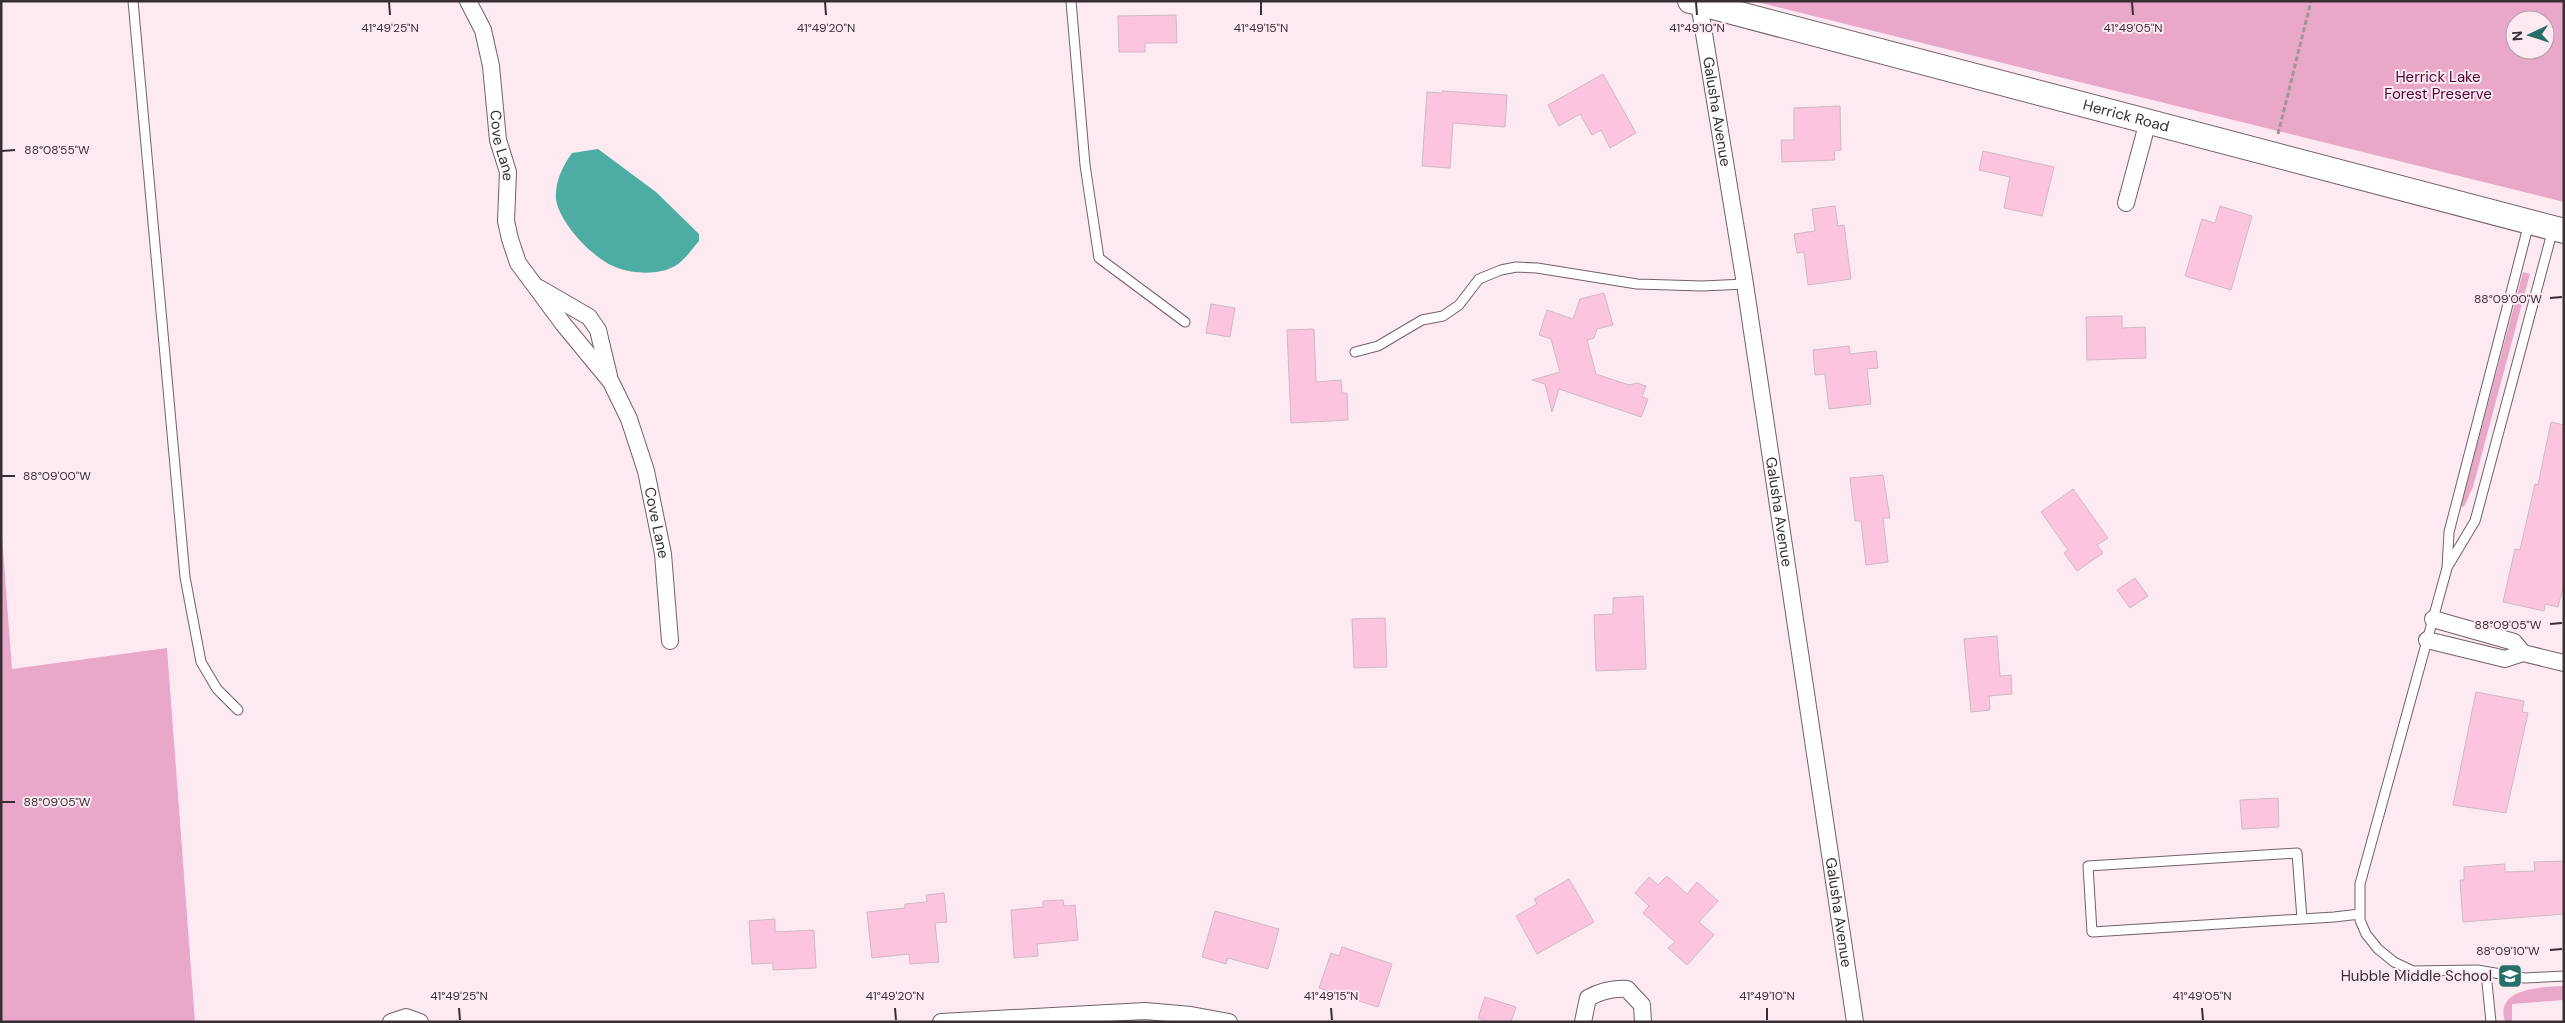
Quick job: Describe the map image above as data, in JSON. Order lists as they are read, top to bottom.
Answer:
{
  "streets": {
    "street": ["Galusha Avenue", "Herrick Road", "Cove Lane"]
  },
  "crossings": [
    ["Galusha Avenue", "Herrick Road"]
  ],
  "parks": ["Herrick Lake Forest Preserve"],
  "places": {
    "school or university": ["Hubble Middle School"]
  },
  "north": "left",
  "coordinates": [
    "41°49'25\"N",
    "41°49'20\"N",
    "41°49'15\"N",
    "41°49'10\"N",
    "41°49'05\"N",
    "88°08'55\"W",
    "88°09'00\"W",
    "88°09'05\"W",
    "88°09'10\"W"
  ]
}
